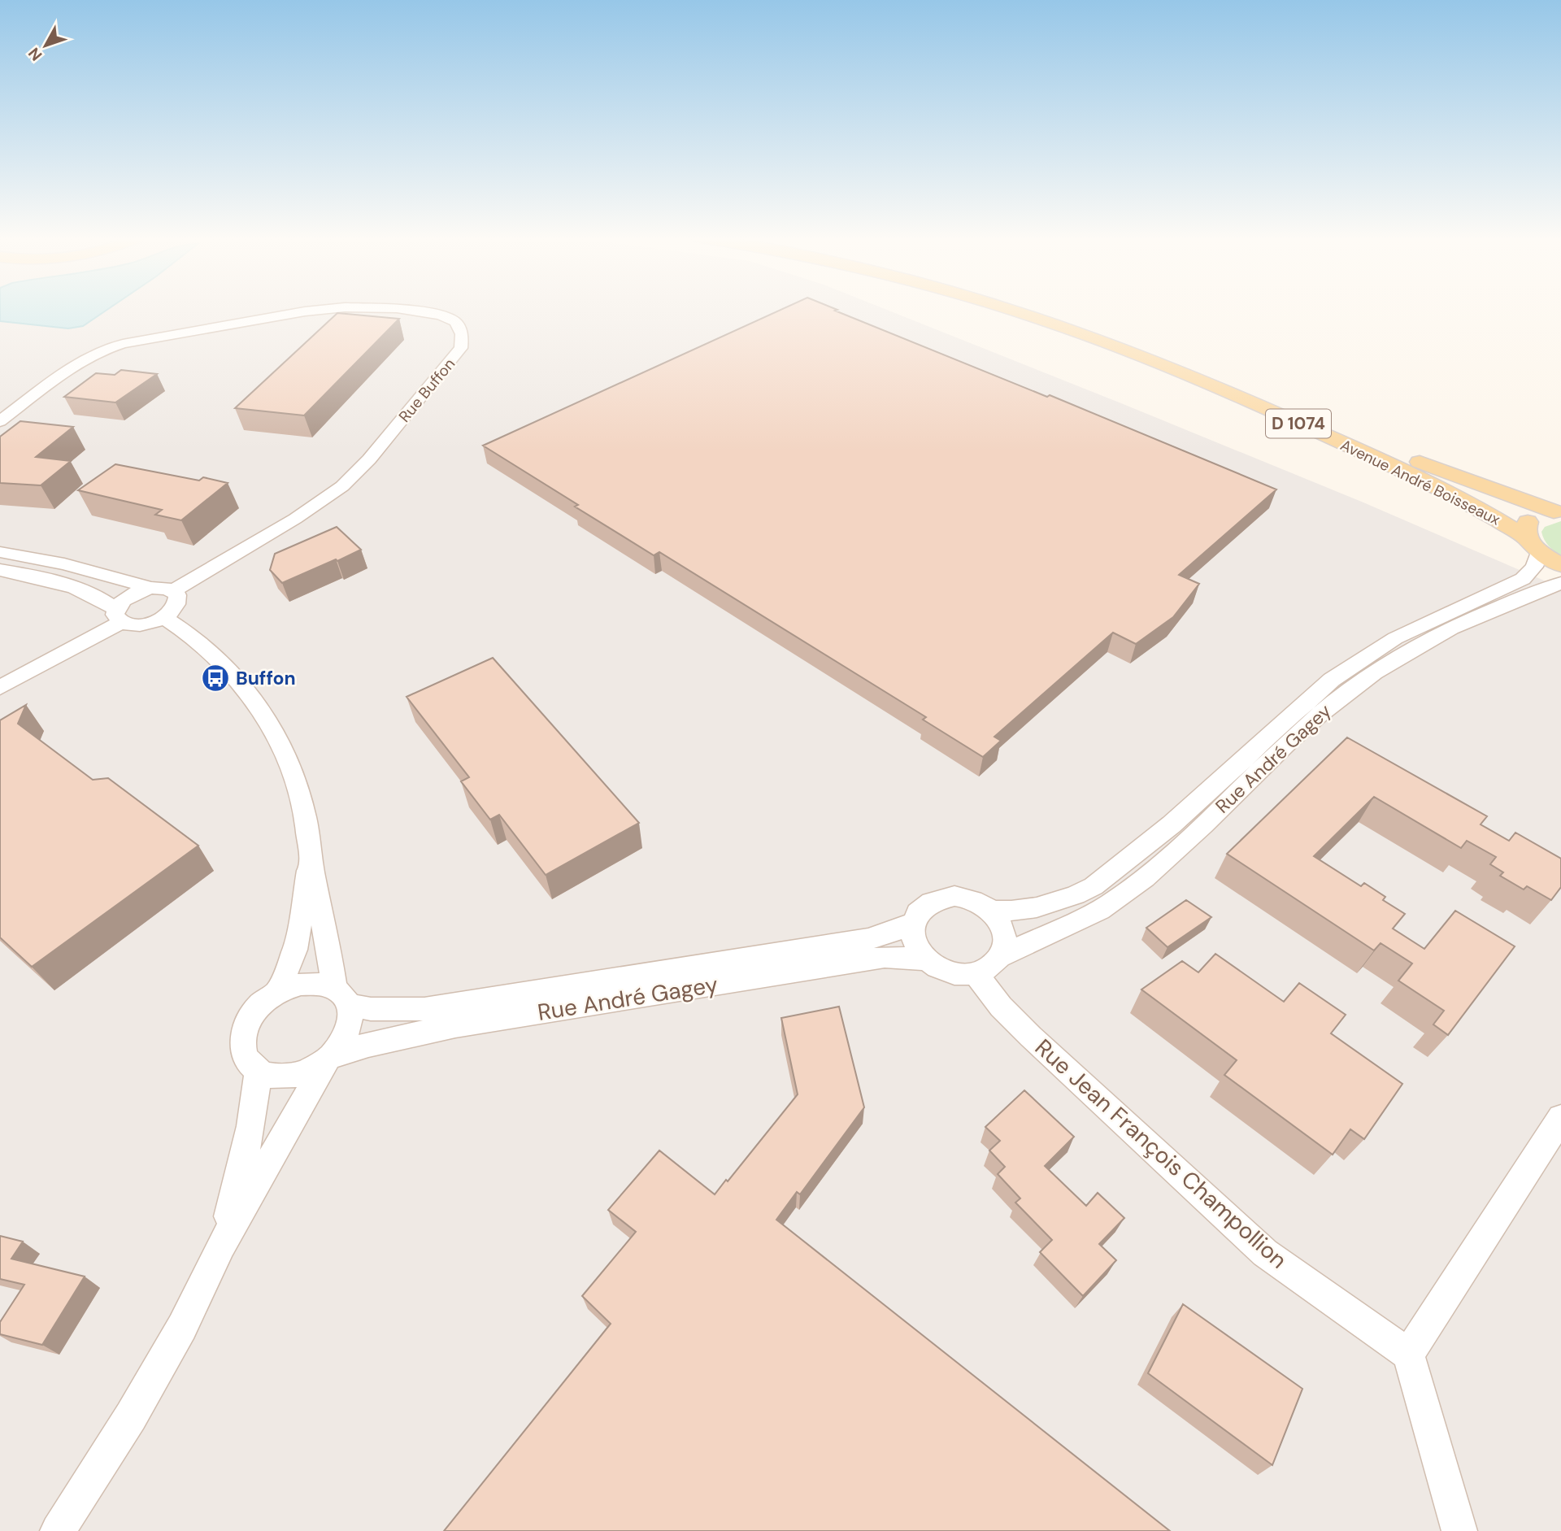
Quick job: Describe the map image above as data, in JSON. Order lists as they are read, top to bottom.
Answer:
{
  "streets": {
    "main road": ["D 1074", "Avenue André Boisseaux"],
    "street": ["Rue Buffon", "Rue André Gagey", "Rue Jean François Champollion"]
  },
  "crossings": [
    ["Avenue André Boisseaux", "Rue André Gagey"],
    ["Rue André Gagey", "Rue Jean François Champollion"]
  ],
  "places": {
    "bus stop": ["Buffon"]
  },
  "north": "bottom left"
}
